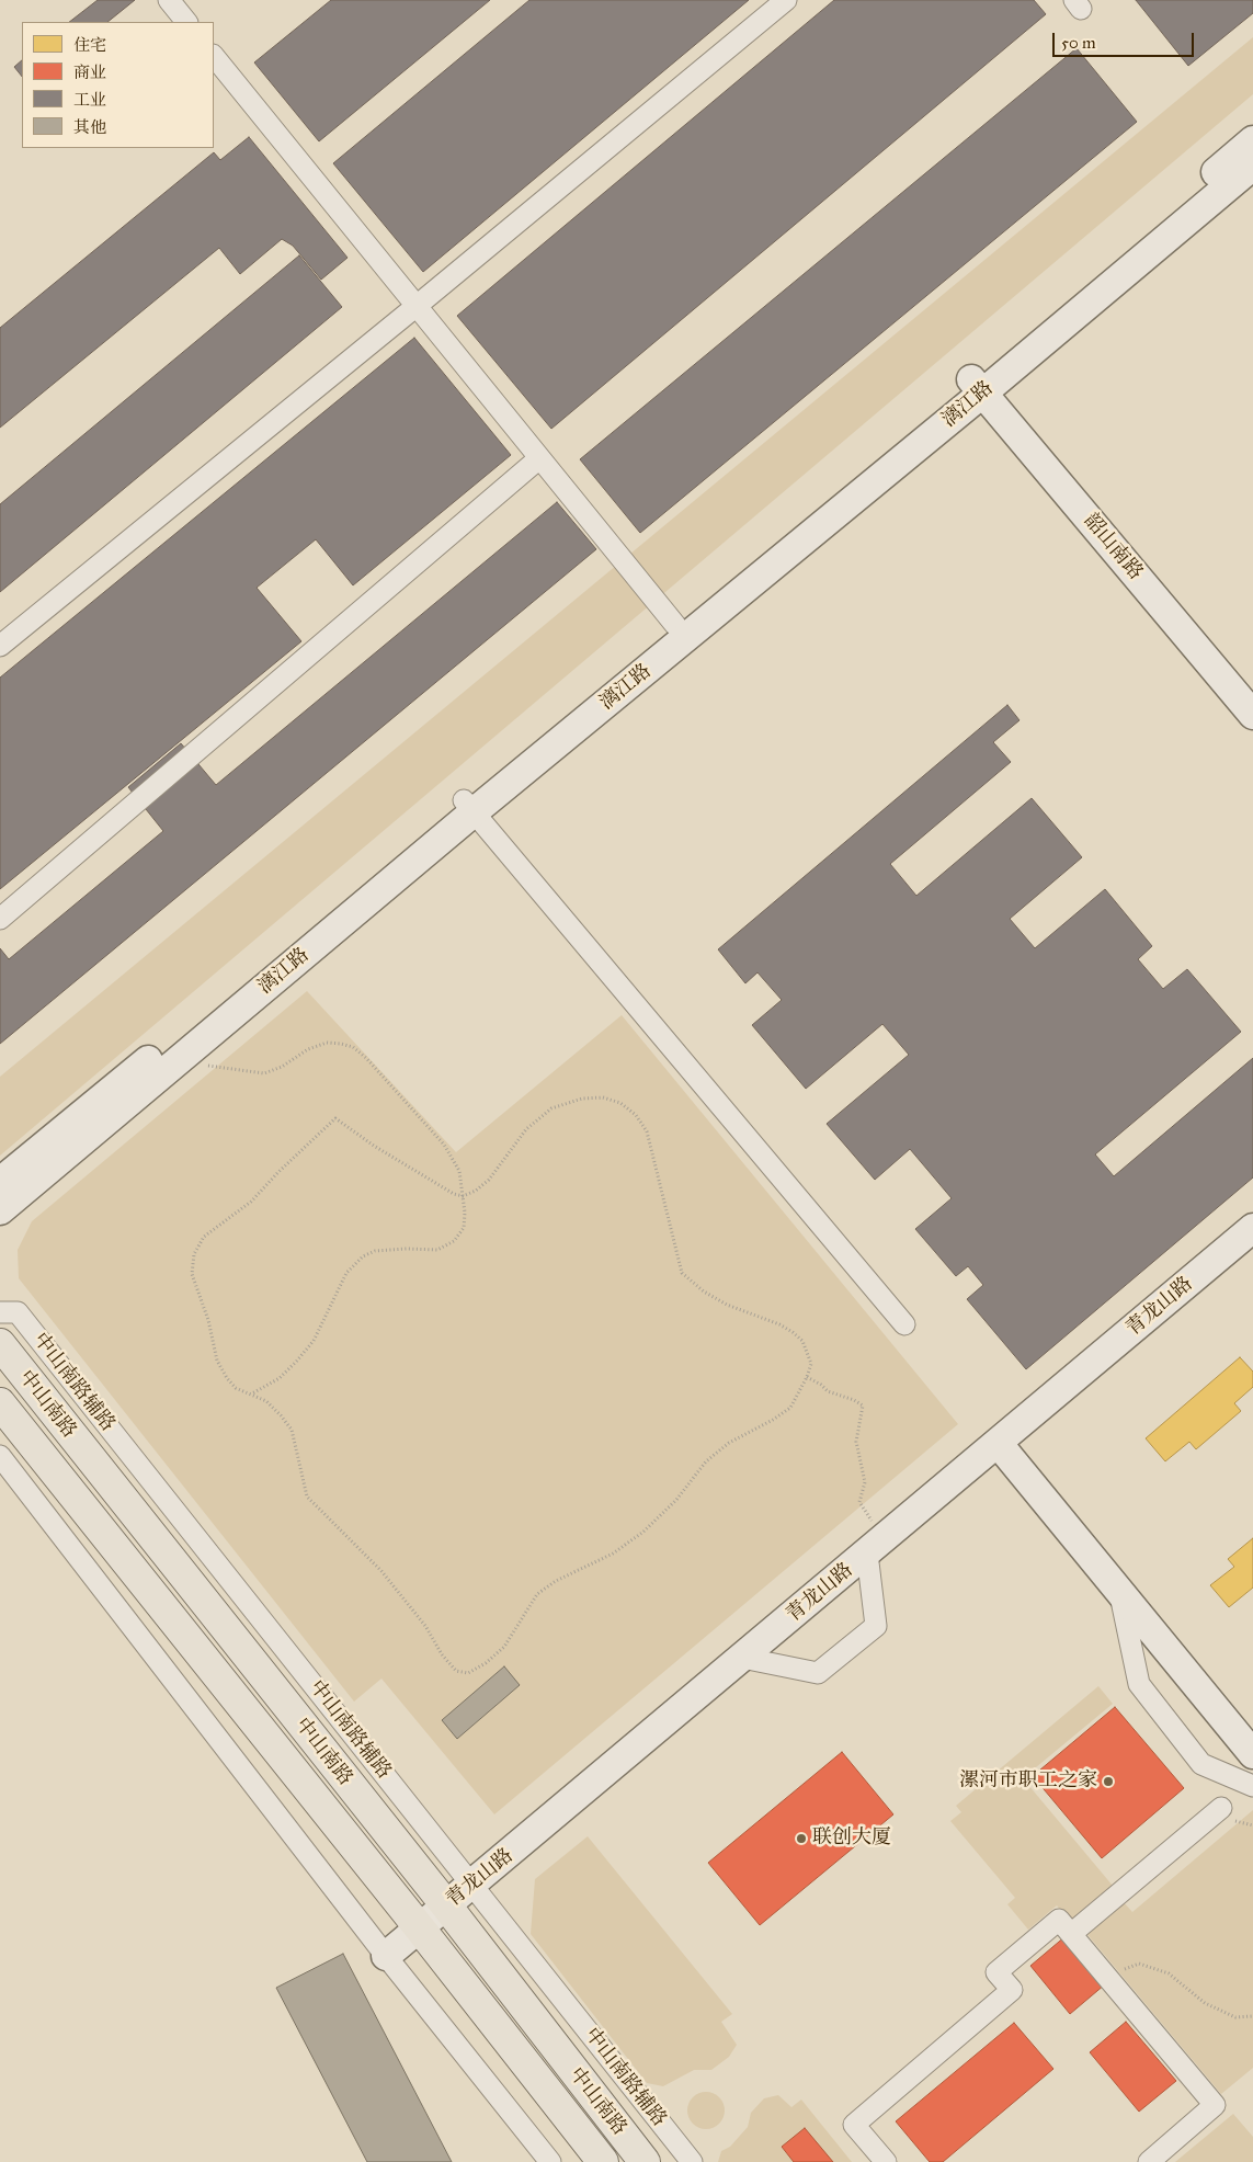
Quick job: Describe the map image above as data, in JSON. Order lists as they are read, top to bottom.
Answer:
{
  "streets": {
    "main road": ["中山南路"],
    "street": [
      "漓江路",
      "韶山南路",
      "青龙山路",
      "中山南路辅路"
    ]
  },
  "crossings": [
    ["漓江路", "韶山南路"],
    ["青龙山路", "中山南路辅路"],
    ["青龙山路", "中山南路"]
  ],
  "places": ["漯河市职工之家", "联创大厦"],
  "legend": [
    "住宅",
    "商业",
    "工业",
    "其他"
  ],
  "scale_bar": "50 m"
}
